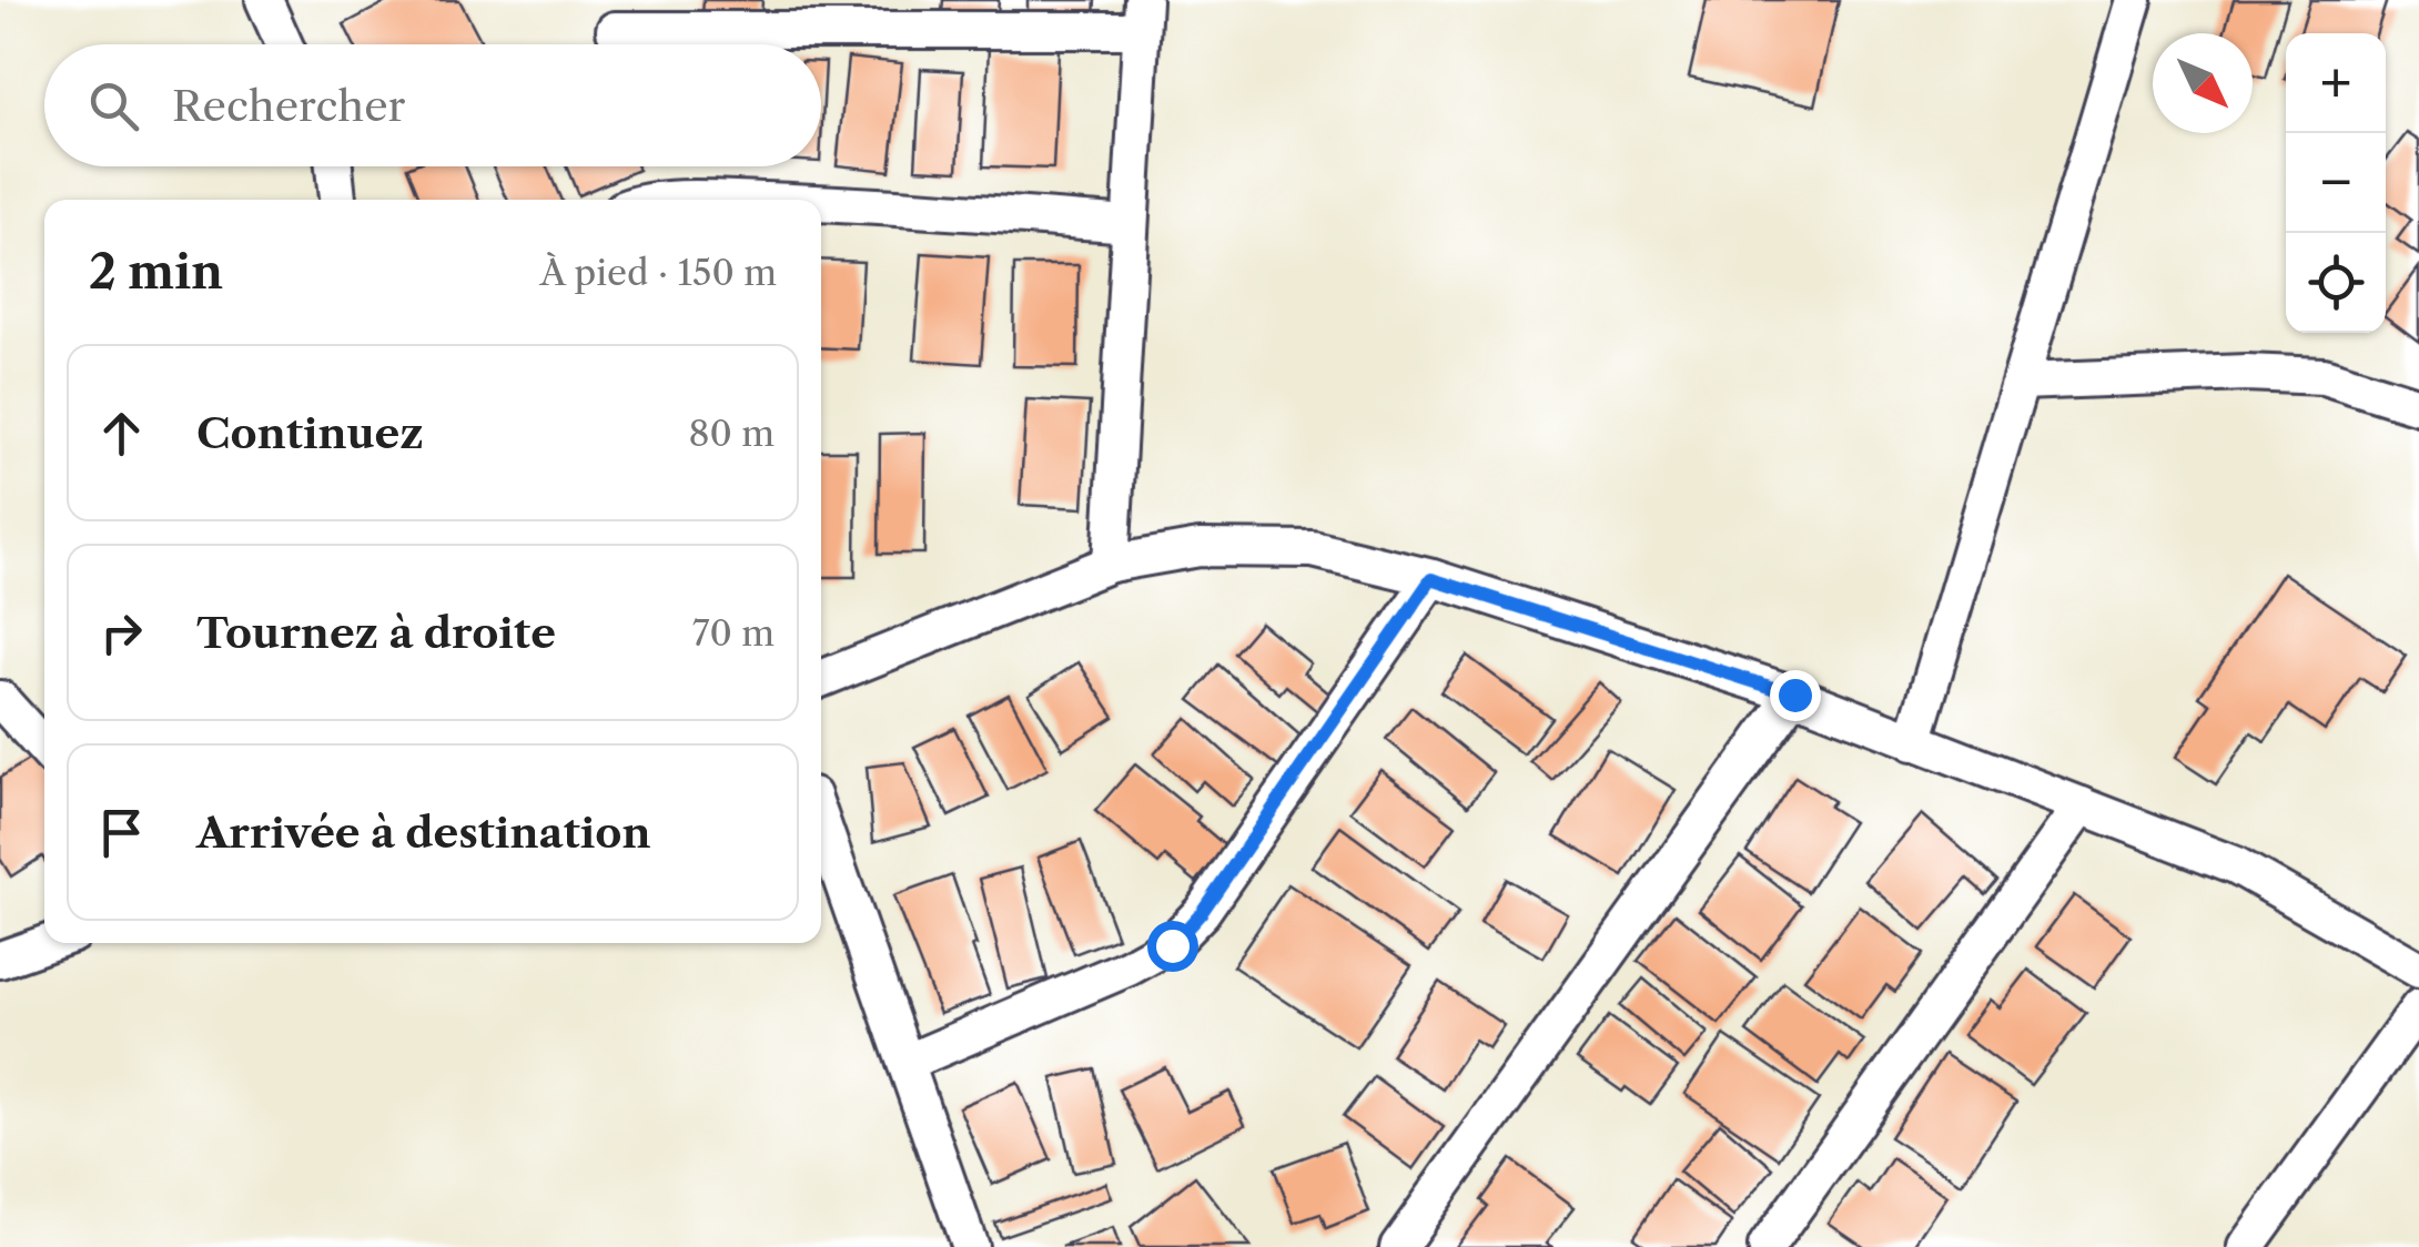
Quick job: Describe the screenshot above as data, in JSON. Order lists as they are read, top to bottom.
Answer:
{
  "north": "bottom right",
  "page": {
    "map_buttons": ["+", "−"],
    "search": "Rechercher",
    "heading": ["2 min", "À pied · 150 m"],
    "list": [
      ["Continuez", "80 m"],
      ["Tournez à droite", "70 m"],
      "Arrivée à destination"
    ]
  }
}
